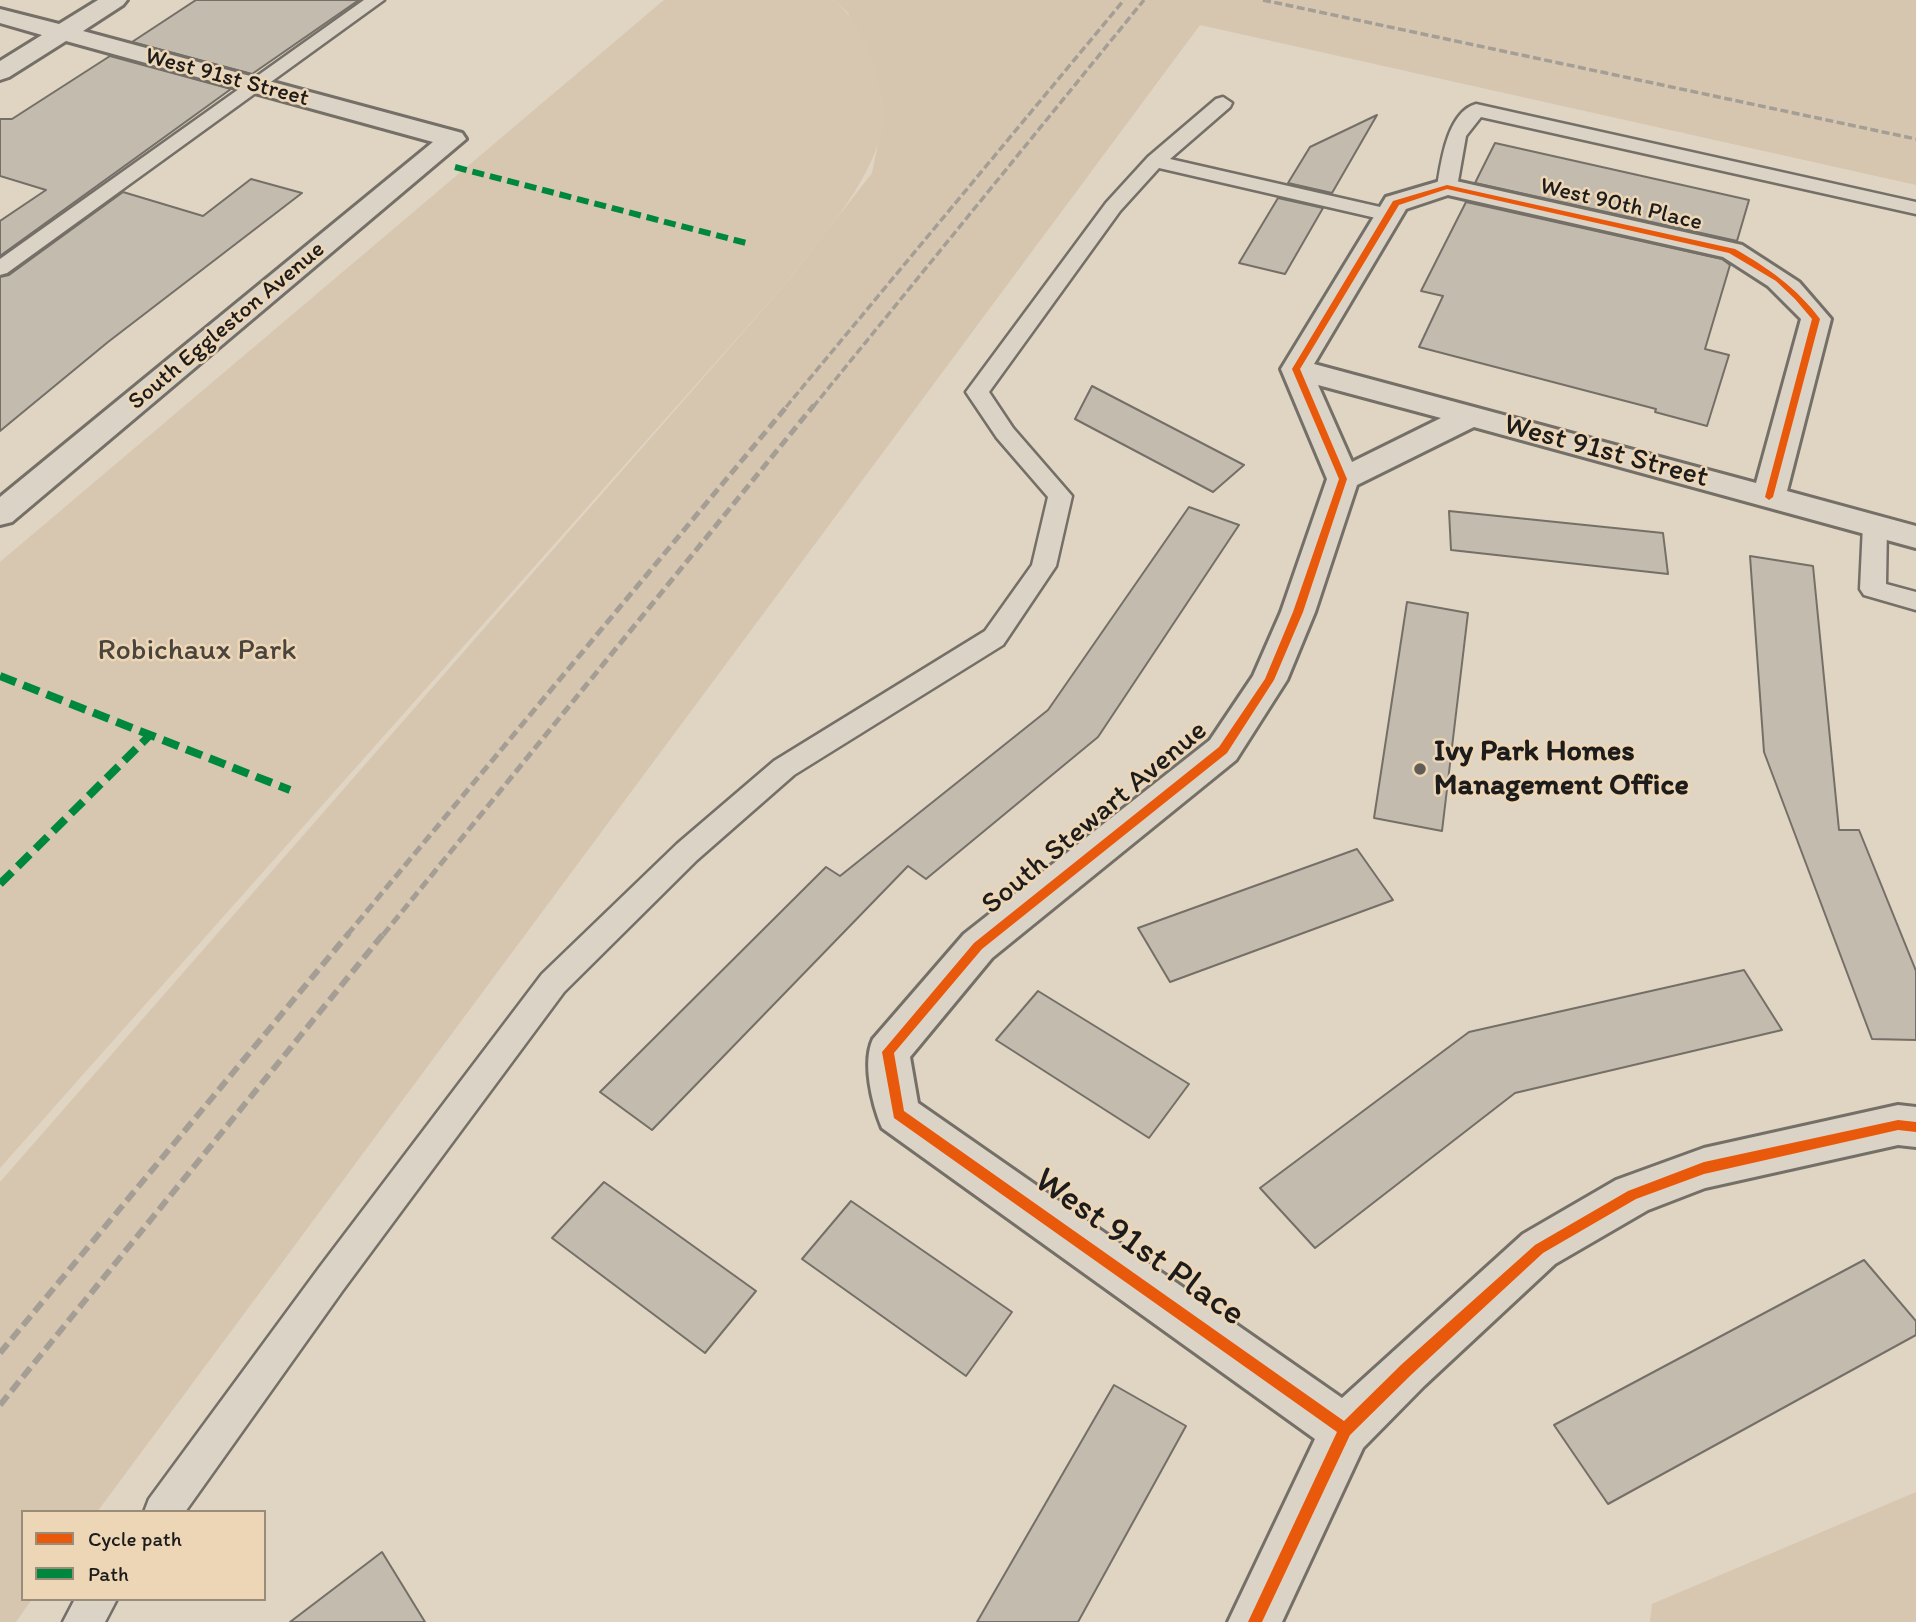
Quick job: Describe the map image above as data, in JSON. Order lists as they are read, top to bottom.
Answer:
{
  "streets": {
    "street": [
      "West 91st Street",
      "West 90th Place",
      "South Eggleston Avenue",
      "South Stewart Avenue",
      "West 91st Place"
    ]
  },
  "crossings": [
    ["West 91st Street", "West 90th Place"],
    ["West 91st Street", "South Eggleston Avenue"],
    ["South Stewart Avenue", "West 91st Place"]
  ],
  "parks": ["Robichaux Park"],
  "places": ["Ivy Park Homes Management Office"],
  "legend": ["Cycle path", "Path"]
}
